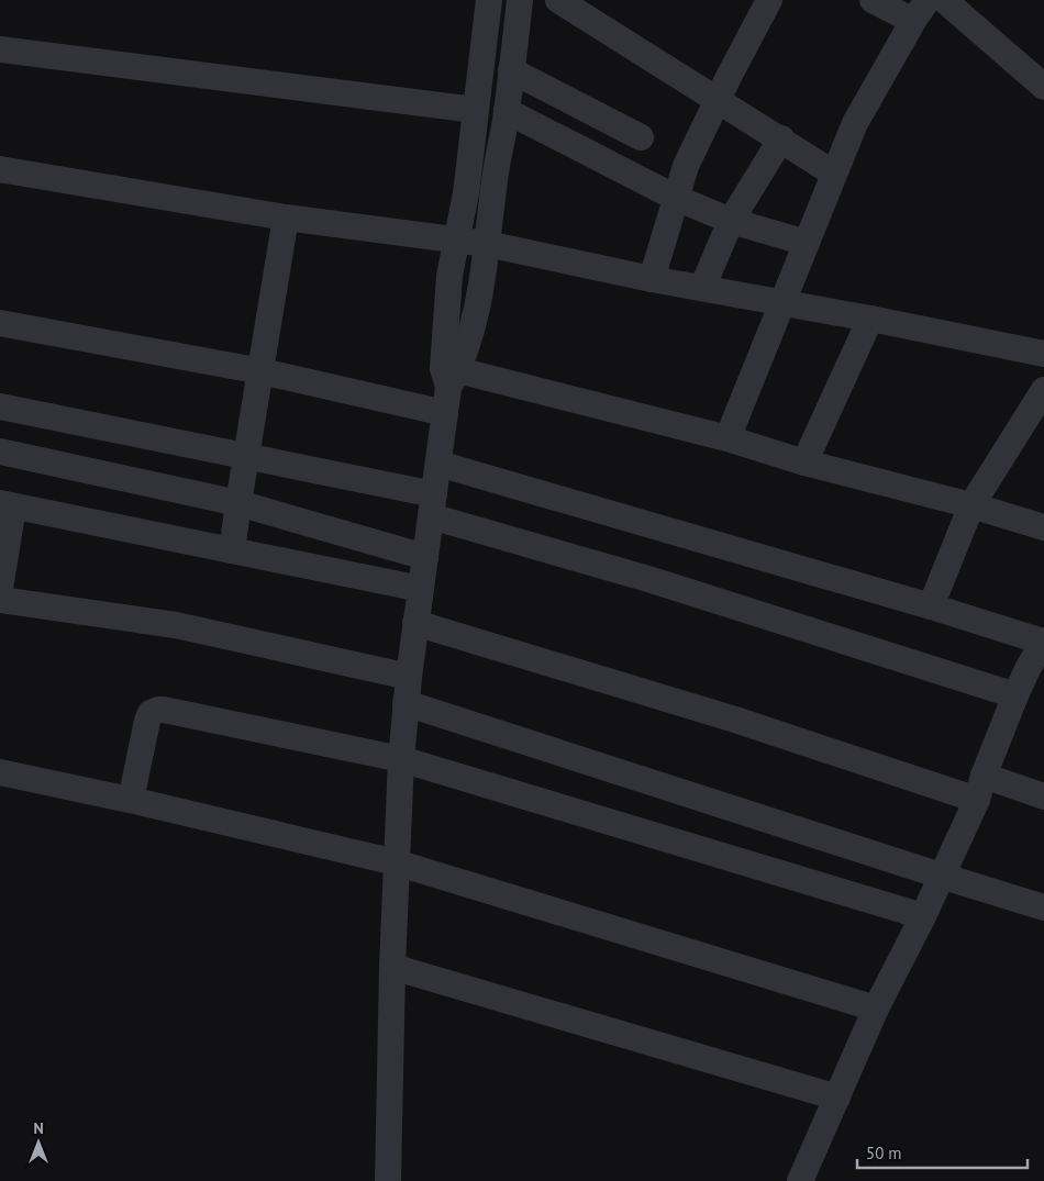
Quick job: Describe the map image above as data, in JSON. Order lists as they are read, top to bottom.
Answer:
{
  "scale_bar": "50 m",
  "north": "top"
}
